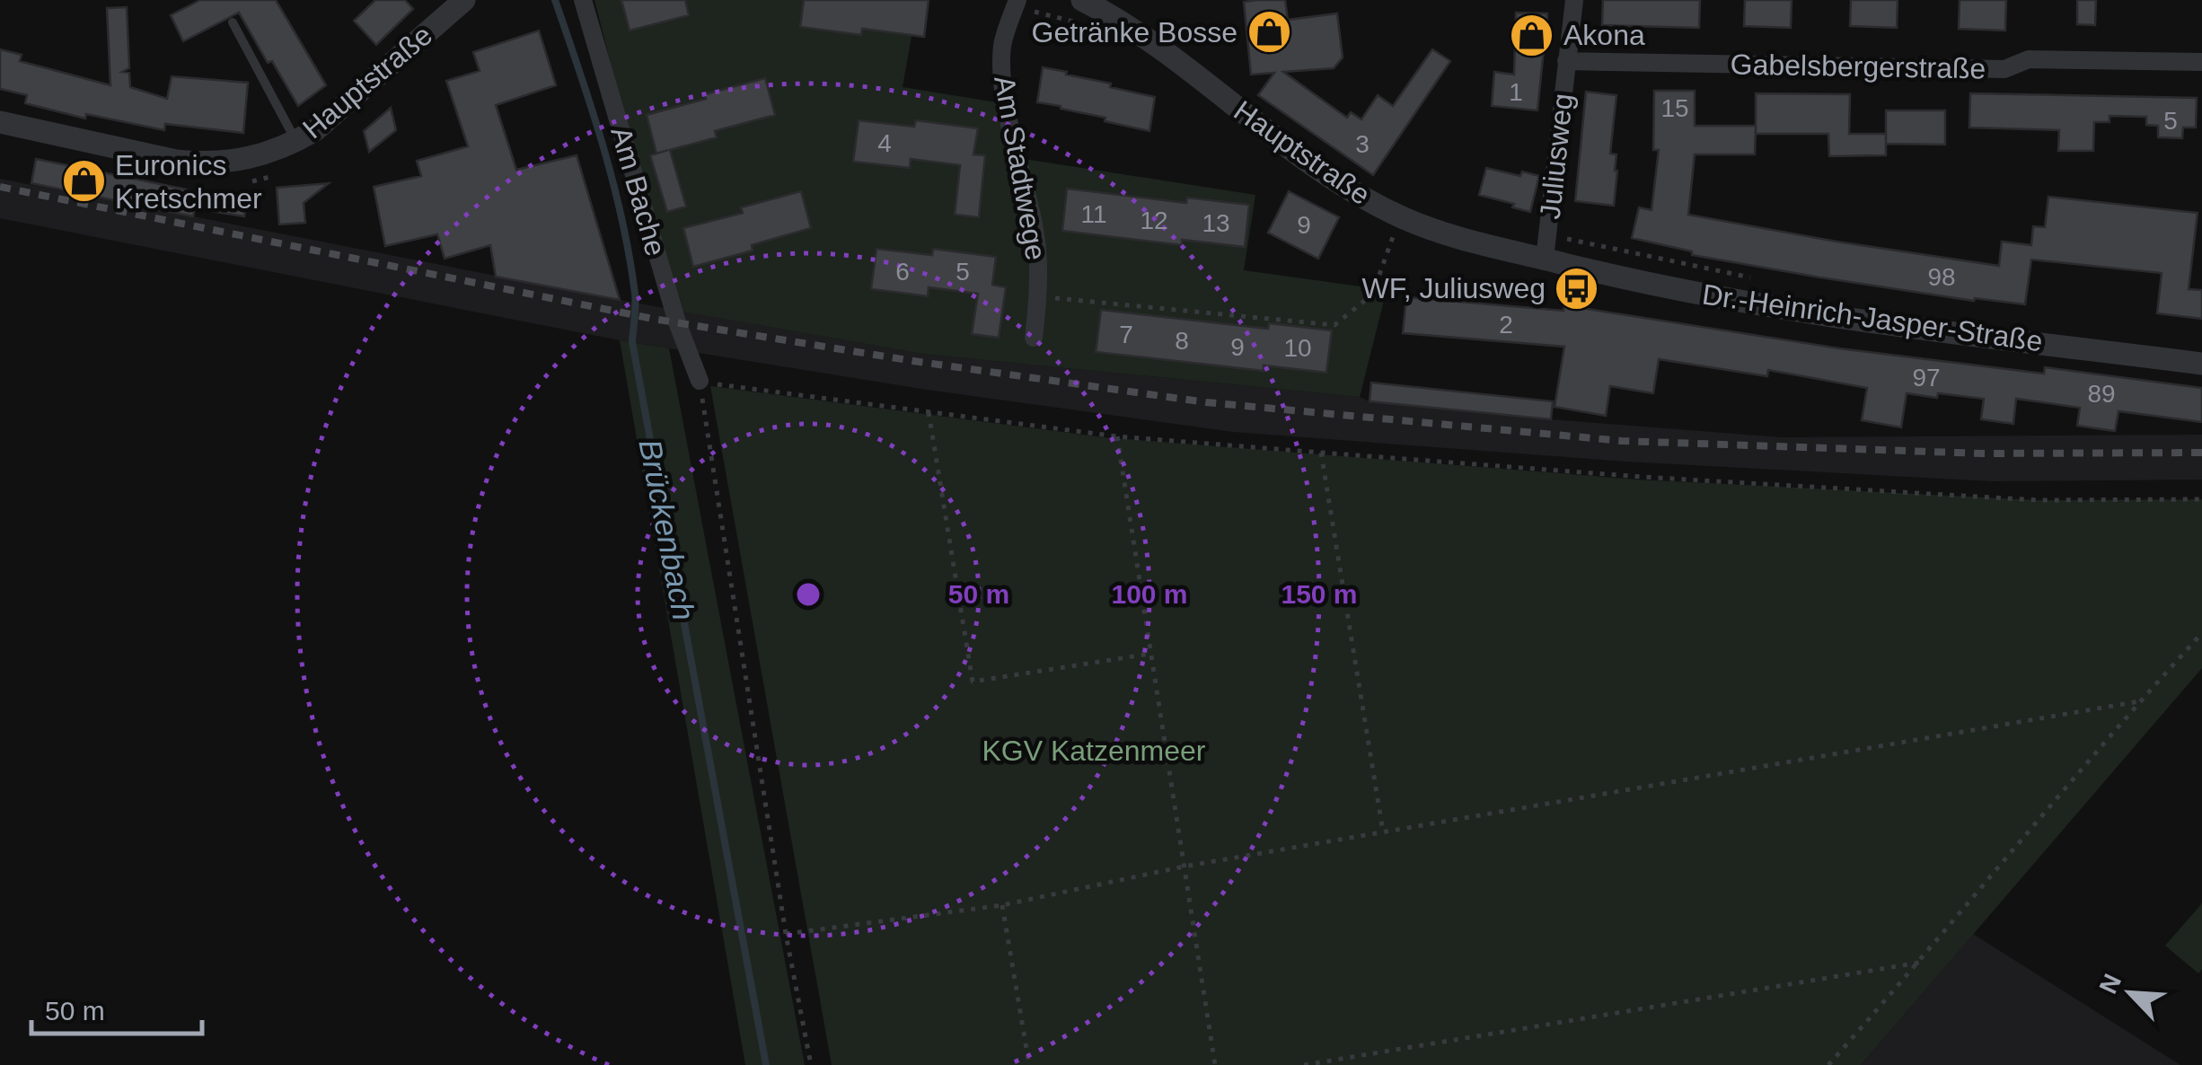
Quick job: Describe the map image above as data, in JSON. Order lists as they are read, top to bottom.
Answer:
{
  "streets": {
    "street": [
      "Gabelsbergerstraße",
      "Hauptstraße",
      "Juliusweg",
      "Am Stadtwege",
      "Am Bache",
      "Dr.-Heinrich-Jasper-Straße"
    ]
  },
  "crossings": [
    ["Gabelsbergerstraße", "Juliusweg"],
    ["Hauptstraße", "Juliusweg"],
    ["Hauptstraße", "Dr.-Heinrich-Jasper-Straße"],
    ["Juliusweg", "Dr.-Heinrich-Jasper-Straße"]
  ],
  "water": ["Brückenbach"],
  "parks": ["KGV Katzenmeer"],
  "places": {
    "shop": ["Getränke Bosse", "Akona", "Euronics Kretschmer"],
    "bus stop": ["WF, Juliusweg"]
  },
  "house_numbers": [
    "1",
    "15",
    "5",
    "4",
    "3",
    "11",
    "12",
    "13",
    "9",
    "6",
    "5",
    "98",
    "2",
    "7",
    "8",
    "9",
    "10",
    "97",
    "89"
  ],
  "scale_bar": "50 m",
  "north": "top left",
  "rings": ["50 m", "100 m", "150 m"]
}
